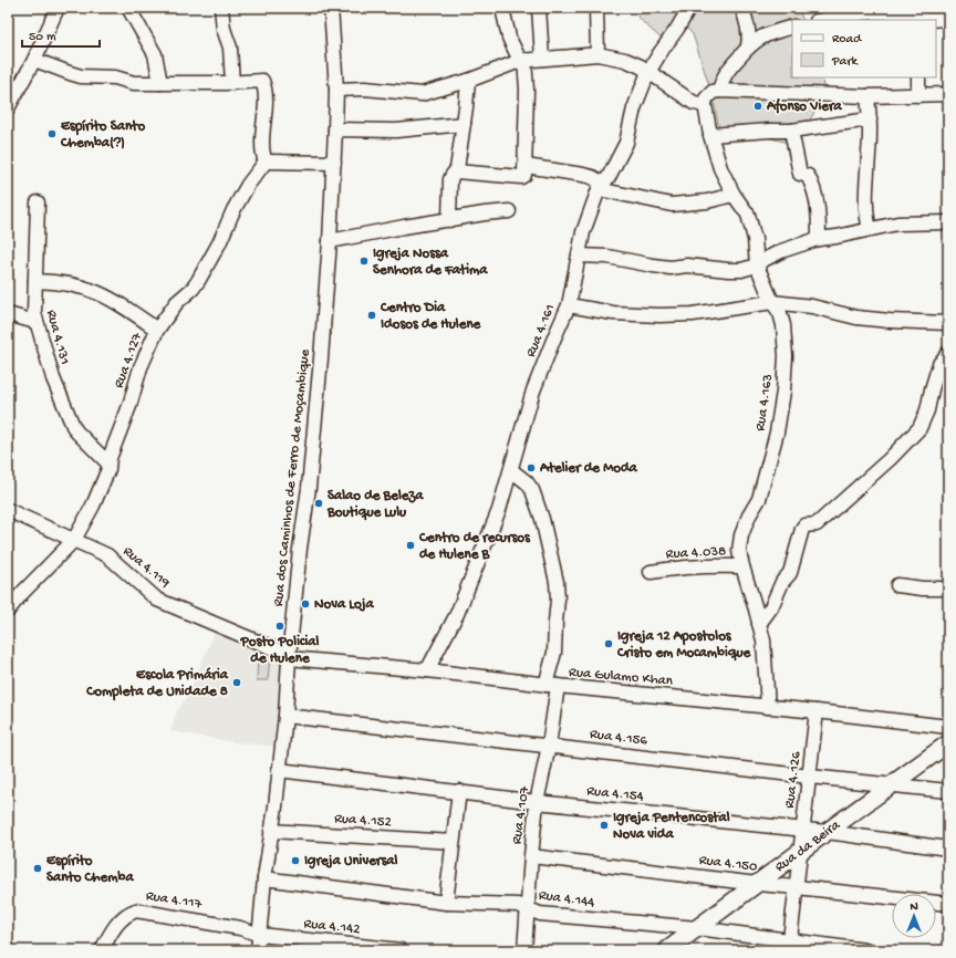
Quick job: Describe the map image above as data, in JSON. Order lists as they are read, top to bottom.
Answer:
{
  "streets": {
    "main road": ["Rua da Beira"],
    "street": [
      "Rua 4.161",
      "Rua 4.131",
      "Rua 4.127",
      "Rua 4.163",
      "Rua dos Caminhos de Ferro de Moçambique",
      "Rua 4.038",
      "Rua 4.119",
      "Rua Gulamo Khan",
      "Rua 4.156",
      "Rua 4.126",
      "Rua 4.154",
      "Rua 4.107",
      "Rua 4.152",
      "Rua 4.150",
      "Rua 4.144",
      "Rua 4.117",
      "Rua 4.142"
    ]
  },
  "crossings": [
    ["Rua 4.161", "Rua Gulamo Khan"],
    ["Rua 4.161", "Rua 4.107"],
    ["Rua 4.131", "Rua 4.127"],
    ["Rua 4.127", "Rua 4.119"],
    ["Rua 4.163", "Rua 4.038"],
    ["Rua 4.163", "Rua Gulamo Khan"],
    ["Rua dos Caminhos de Ferro de Moçambique", "Rua 4.119"],
    ["Rua dos Caminhos de Ferro de Moçambique", "Rua Gulamo Khan"],
    ["Rua dos Caminhos de Ferro de Moçambique", "Rua 4.156"],
    ["Rua dos Caminhos de Ferro de Moçambique", "Rua 4.154"],
    ["Rua dos Caminhos de Ferro de Moçambique", "Rua 4.152"],
    ["Rua dos Caminhos de Ferro de Moçambique", "Rua 4.144"],
    ["Rua dos Caminhos de Ferro de Moçambique", "Rua 4.117"],
    ["Rua dos Caminhos de Ferro de Moçambique", "Rua 4.142"],
    ["Rua 4.119", "Rua Gulamo Khan"],
    ["Rua Gulamo Khan", "Rua 4.126"],
    ["Rua Gulamo Khan", "Rua 4.107"],
    ["Rua 4.156", "Rua 4.126"],
    ["Rua 4.156", "Rua 4.107"],
    ["Rua 4.156", "Rua da Beira"],
    ["Rua 4.126", "Rua 4.154"],
    ["Rua 4.126", "Rua da Beira"],
    ["Rua 4.126", "Rua 4.150"],
    ["Rua 4.126", "Rua 4.144"],
    ["Rua 4.154", "Rua 4.107"],
    ["Rua 4.154", "Rua da Beira"],
    ["Rua 4.107", "Rua 4.150"],
    ["Rua 4.107", "Rua 4.144"],
    ["Rua da Beira", "Rua 4.150"],
    ["Rua da Beira", "Rua 4.144"],
    ["Rua 4.117", "Rua 4.142"]
  ],
  "places": [
    "Afonso Viera",
    "Espírito Santo Chemba(?)",
    "Igreja Nossa Senhora de Fatima",
    "Centro Dia Idosos de Hulene",
    "Atelier de Moda",
    "Salao de Beleza Boutique Lulu",
    "Centro de recursos de Hulene B",
    "Nova Loja",
    "Posto Policial de Hulene",
    "Igreja 12 Apostolos Cristo em Mocambique",
    "Escola Primária Completa de Unidade 8",
    "Igreja Pentencostal Nova vida",
    "Igreja Universal",
    "Espírito Santo Chemba"
  ],
  "legend": ["Road", "Park"],
  "scale_bar": "50 m",
  "north": "top"
}
